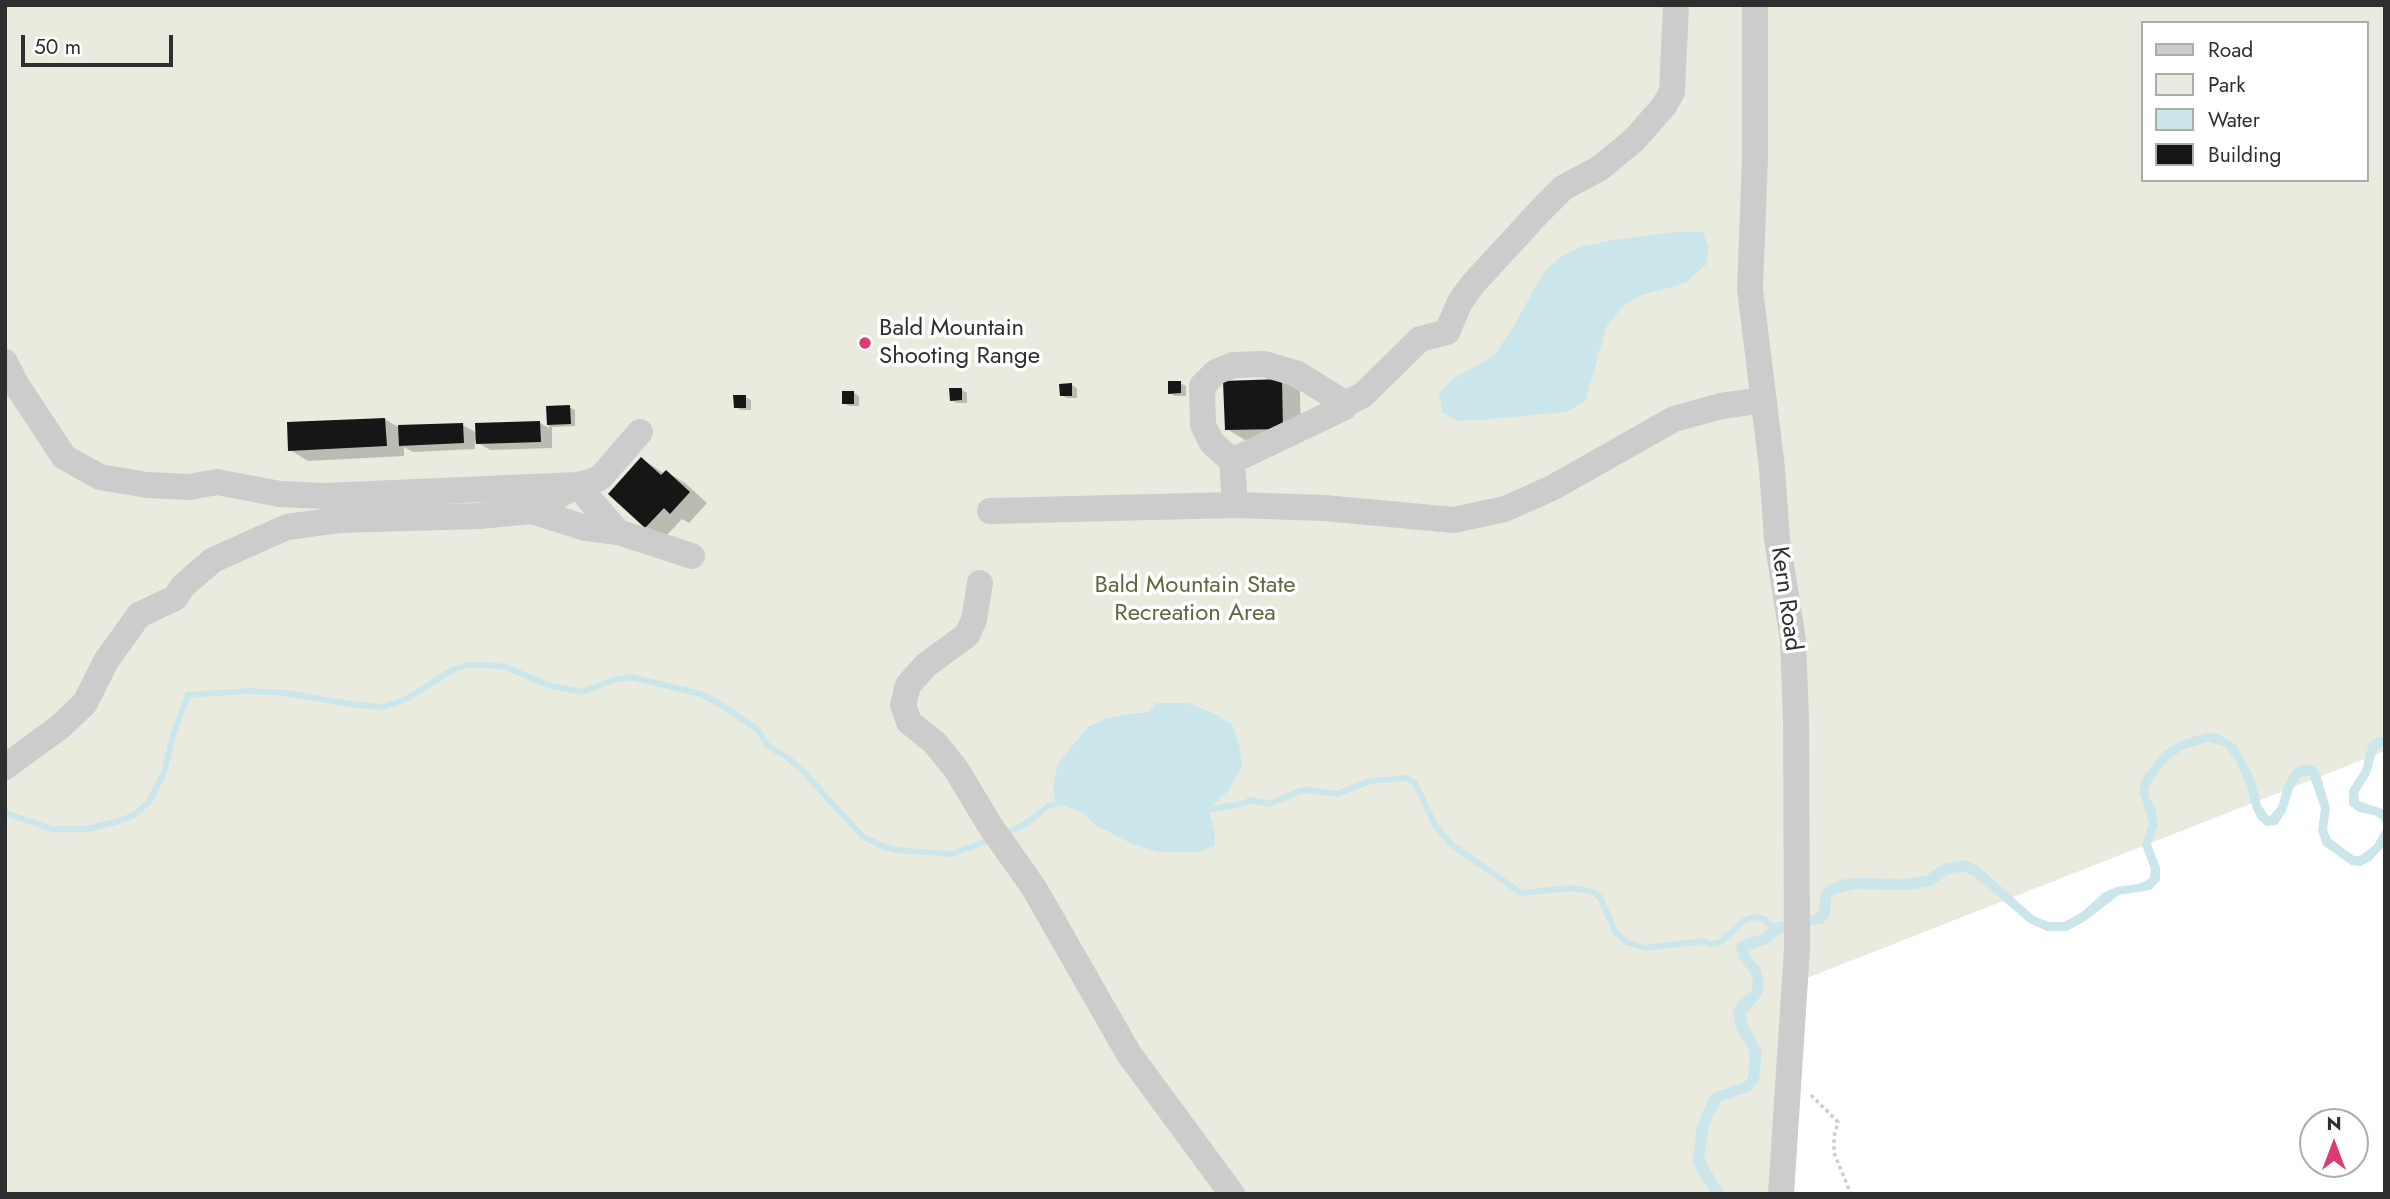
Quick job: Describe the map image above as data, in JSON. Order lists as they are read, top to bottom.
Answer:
{
  "streets": {
    "street": ["Kern Road"]
  },
  "parks": ["Bald Mountain State Recreation Area"],
  "places": ["Bald Mountain Shooting Range"],
  "legend": [
    "Road",
    "Park",
    "Water",
    "Building"
  ],
  "scale_bar": "50 m",
  "north": "top"
}
